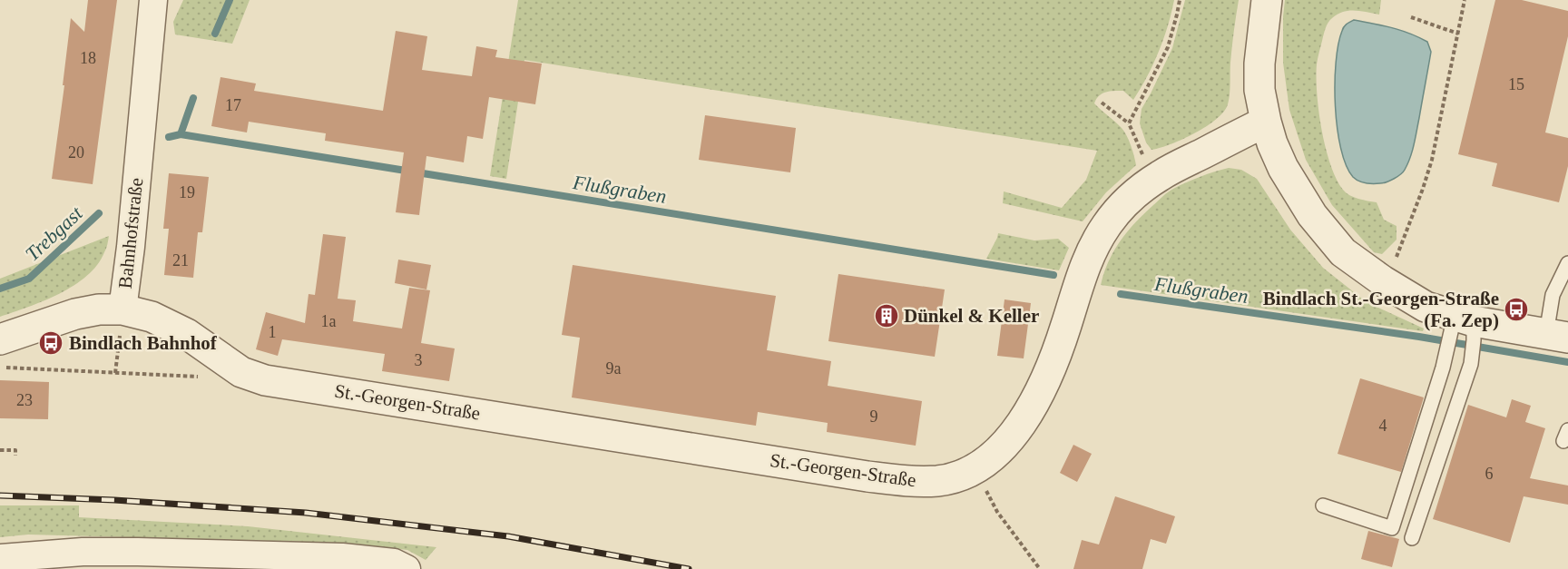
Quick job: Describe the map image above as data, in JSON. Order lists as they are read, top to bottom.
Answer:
{
  "streets": {
    "street": ["Bahnhofstraße", "St.-Georgen-Straße"]
  },
  "crossings": [
    ["Bahnhofstraße", "St.-Georgen-Straße"]
  ],
  "water": ["Flußgraben", "Trebgast"],
  "places": {
    "bus stop": ["Bindlach St.-Georgen-Straße (Fa. Zep)", "Bindlach Bahnhof"],
    "building": ["Dünkel & Keller"]
  },
  "house_numbers": [
    "18",
    "15",
    "17",
    "20",
    "19",
    "21",
    "1a",
    "1",
    "3",
    "9a",
    "23",
    "9",
    "4",
    "6"
  ]
}
